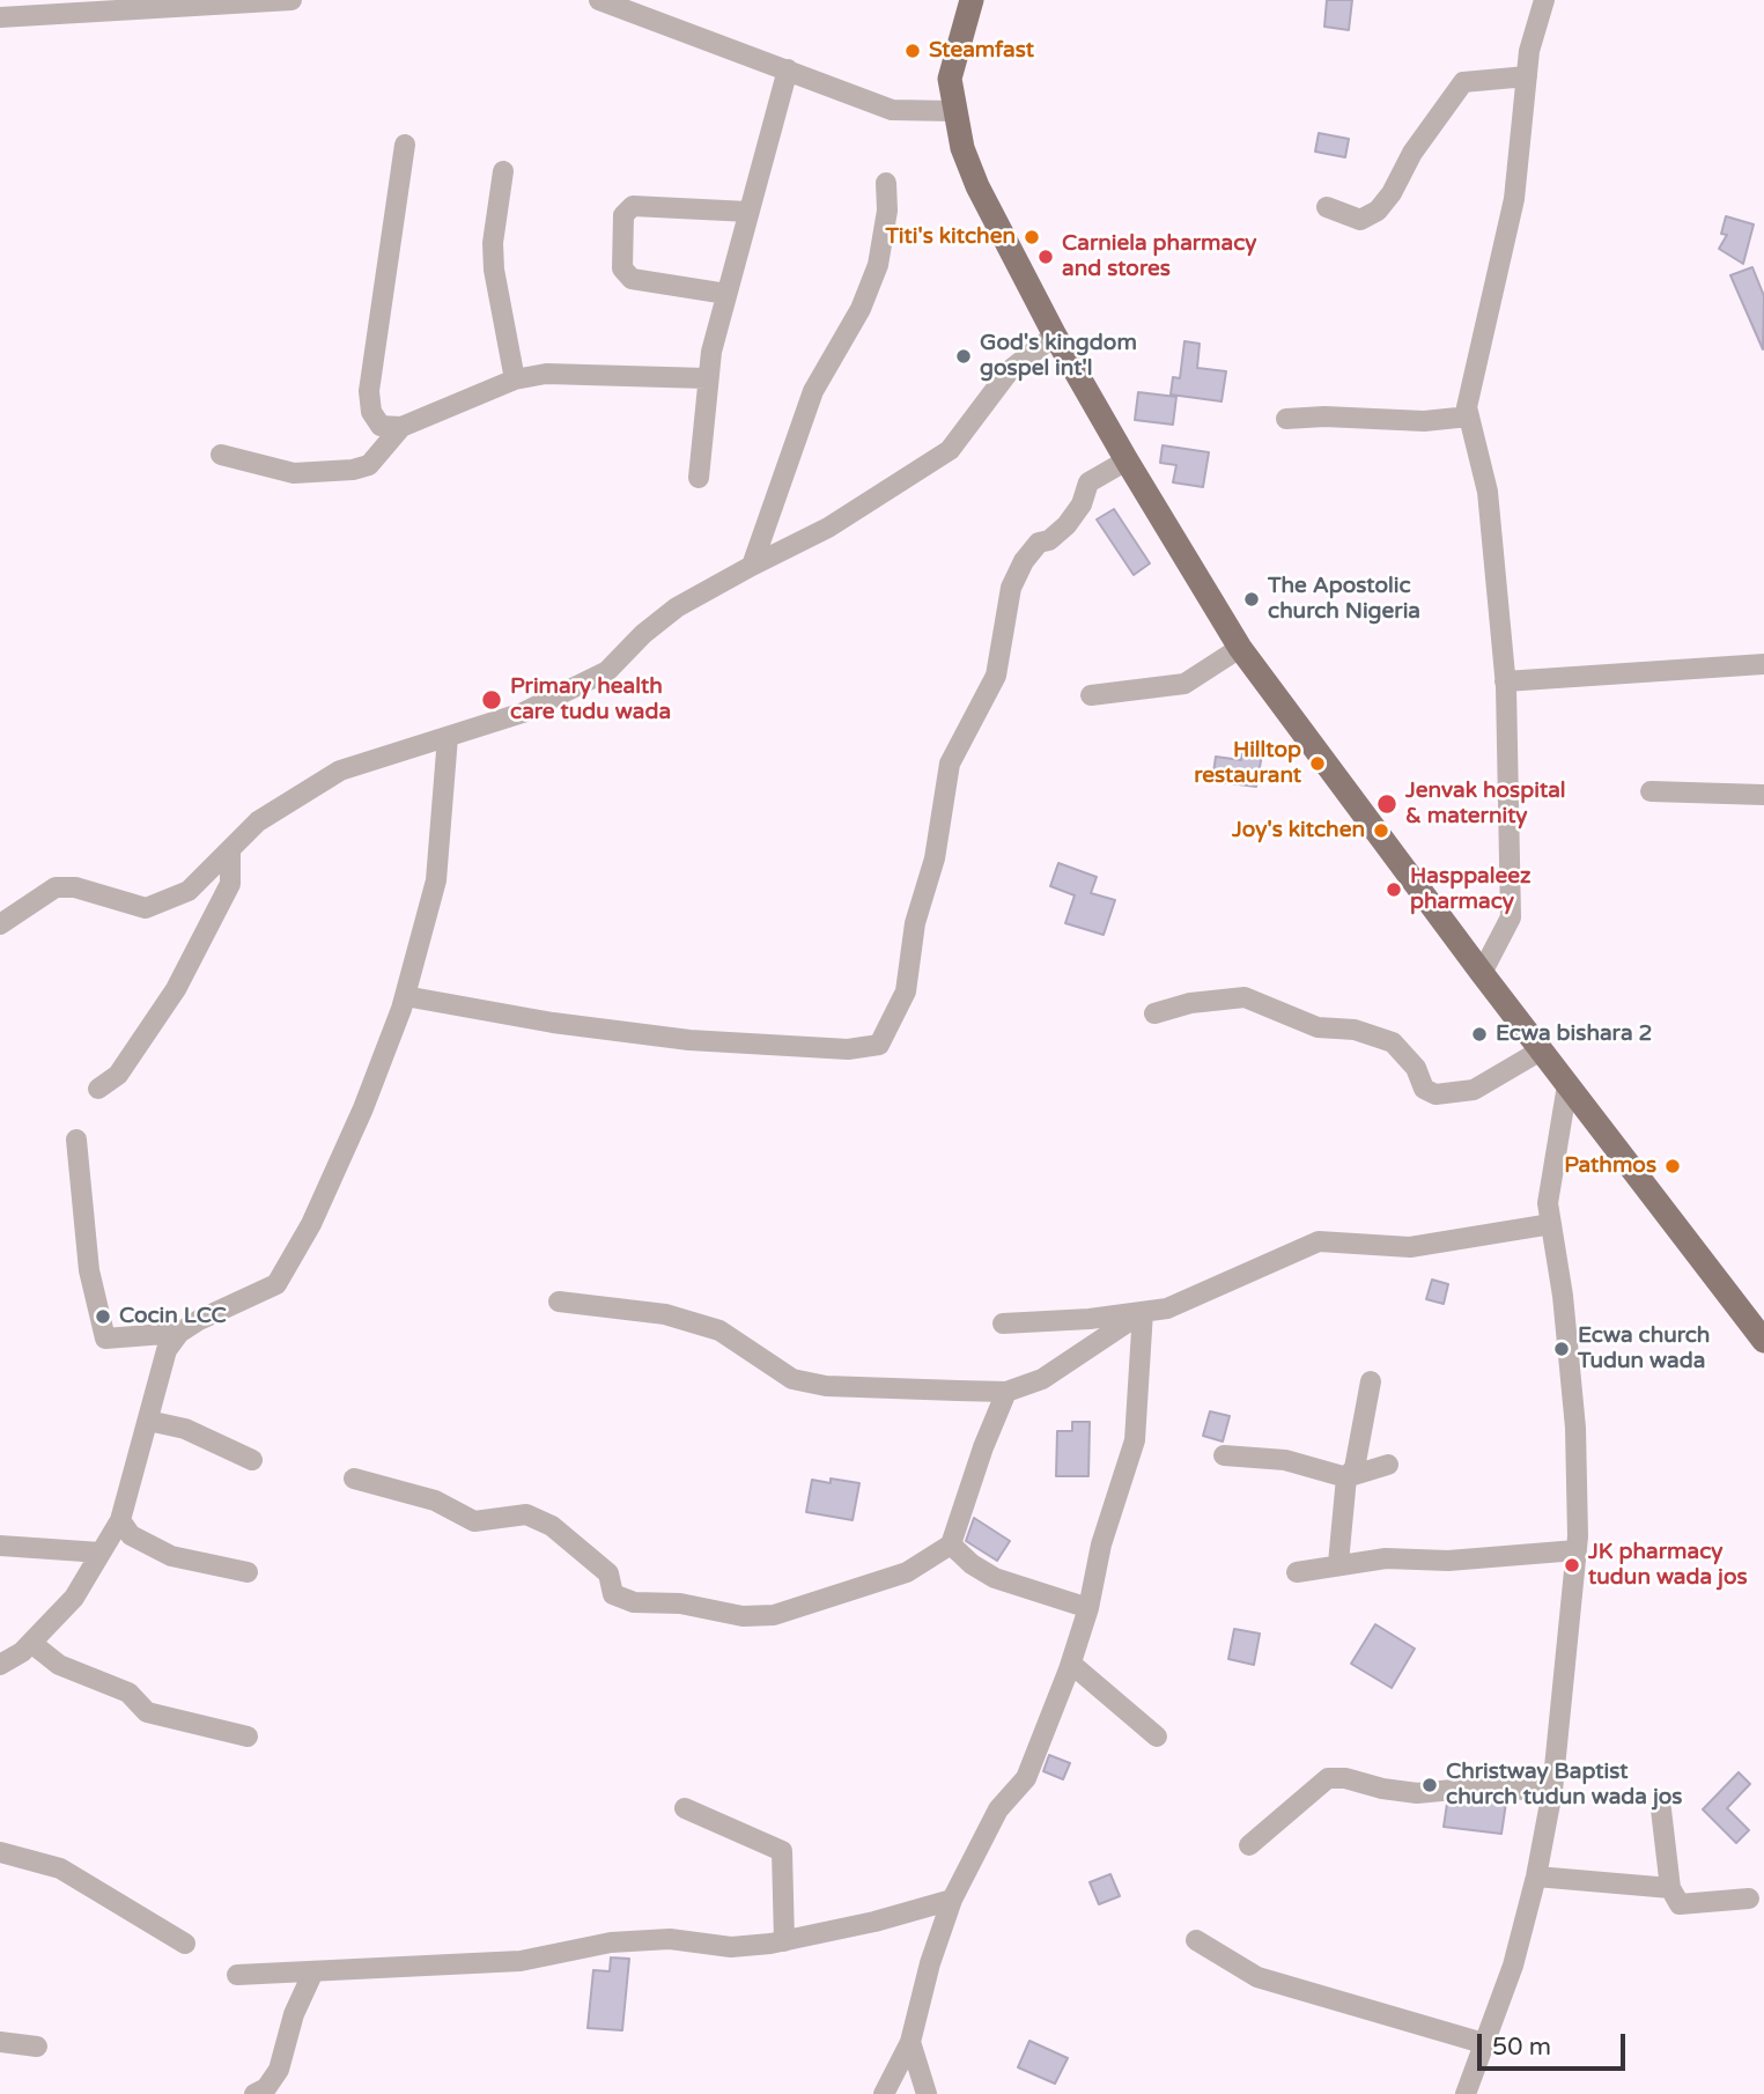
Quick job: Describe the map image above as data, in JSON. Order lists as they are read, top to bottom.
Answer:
{
  "places": [
    "Steamfast",
    "Titi's kitchen",
    "Carniela pharmacy and stores",
    "God's kingdom gospel int'l",
    "The Apostolic church Nigeria",
    "Primary health care tudu wada",
    "Hilltop restaurant",
    "Jenvak hospital & maternity",
    "Joy's kitchen",
    "Hasppaleez pharmacy",
    "Ecwa bishara 2",
    "Pathmos",
    "Cocin LCC",
    "Ecwa church Tudun wada",
    "JK pharmacy tudun wada jos",
    "Christway Baptist church tudun wada jos"
  ],
  "scale_bar": "50 m"
}
